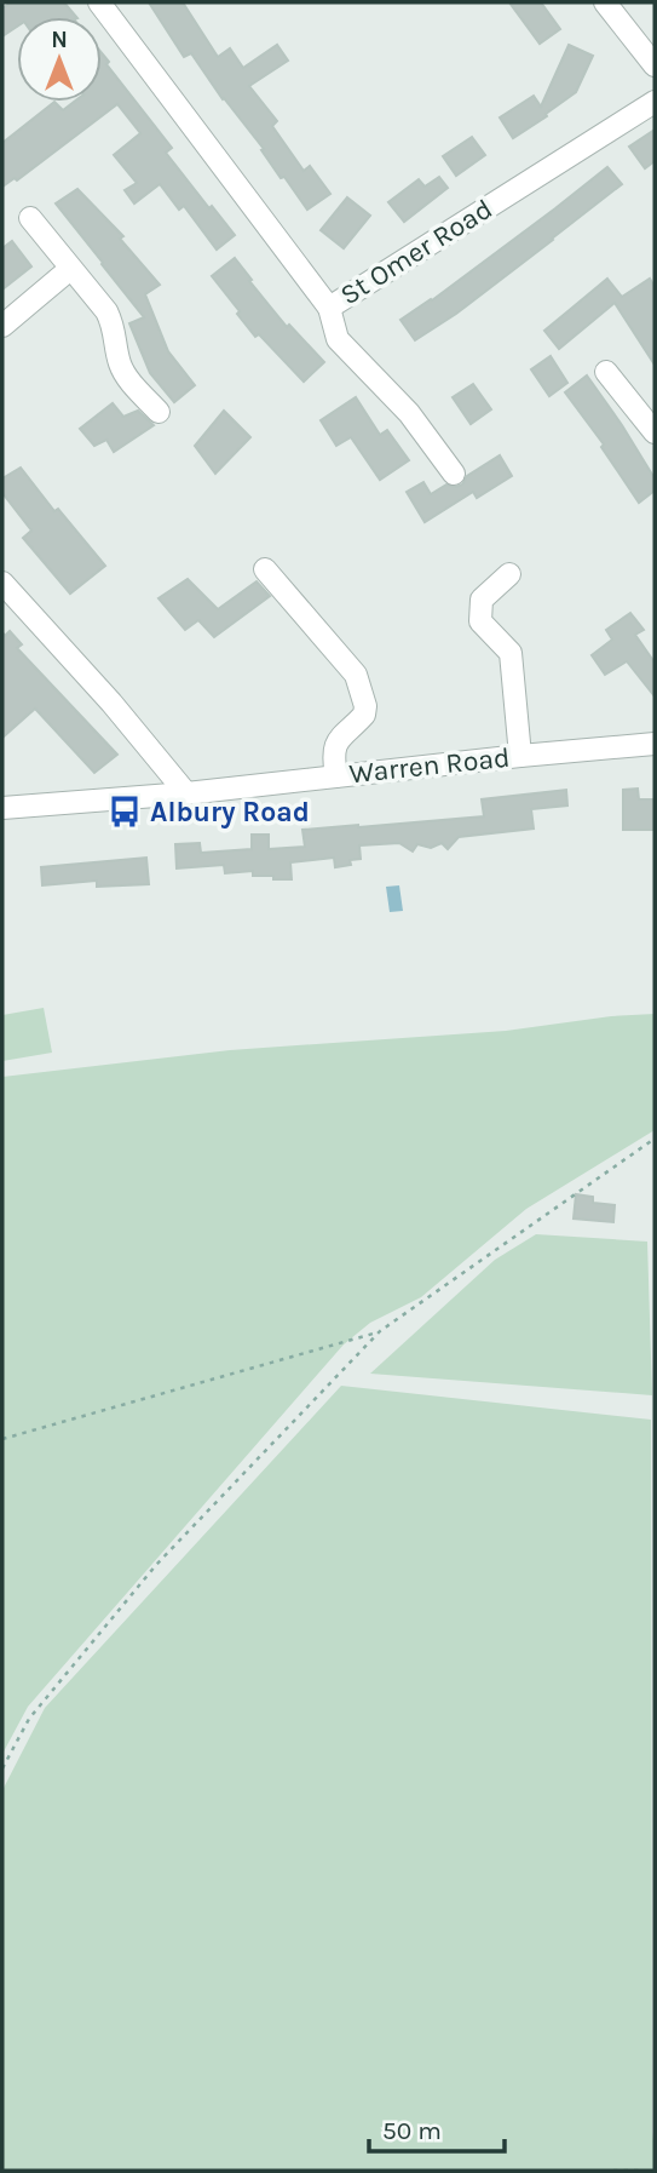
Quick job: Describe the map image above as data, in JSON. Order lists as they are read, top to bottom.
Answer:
{
  "streets": {
    "street": ["St Omer Road", "Warren Road"]
  },
  "places": {
    "bus stop": ["Albury Road"]
  },
  "scale_bar": "50 m",
  "north": "top"
}
